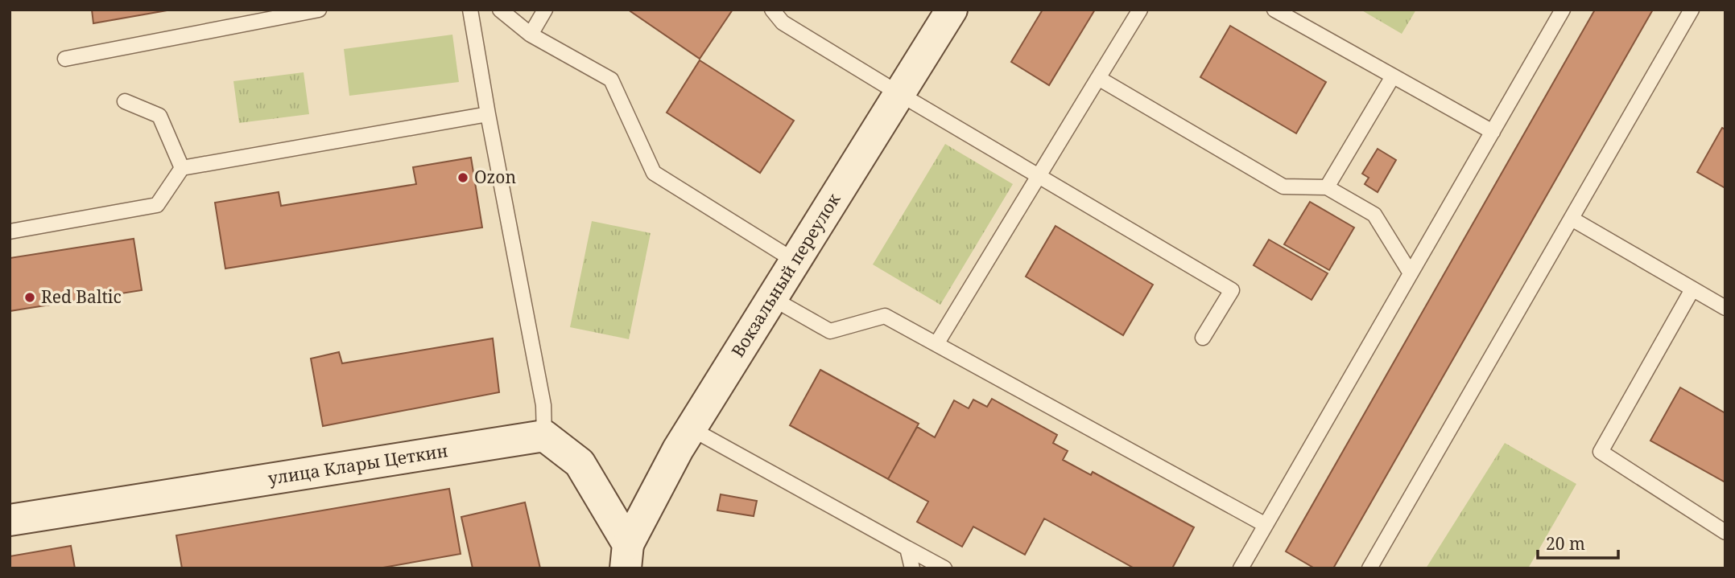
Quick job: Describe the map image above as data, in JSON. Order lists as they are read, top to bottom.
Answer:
{
  "streets": {
    "street": ["Вокзальный переулок", "улица Клары Цеткин"]
  },
  "places": ["Ozon", "Red Baltic"],
  "scale_bar": "20 m"
}
